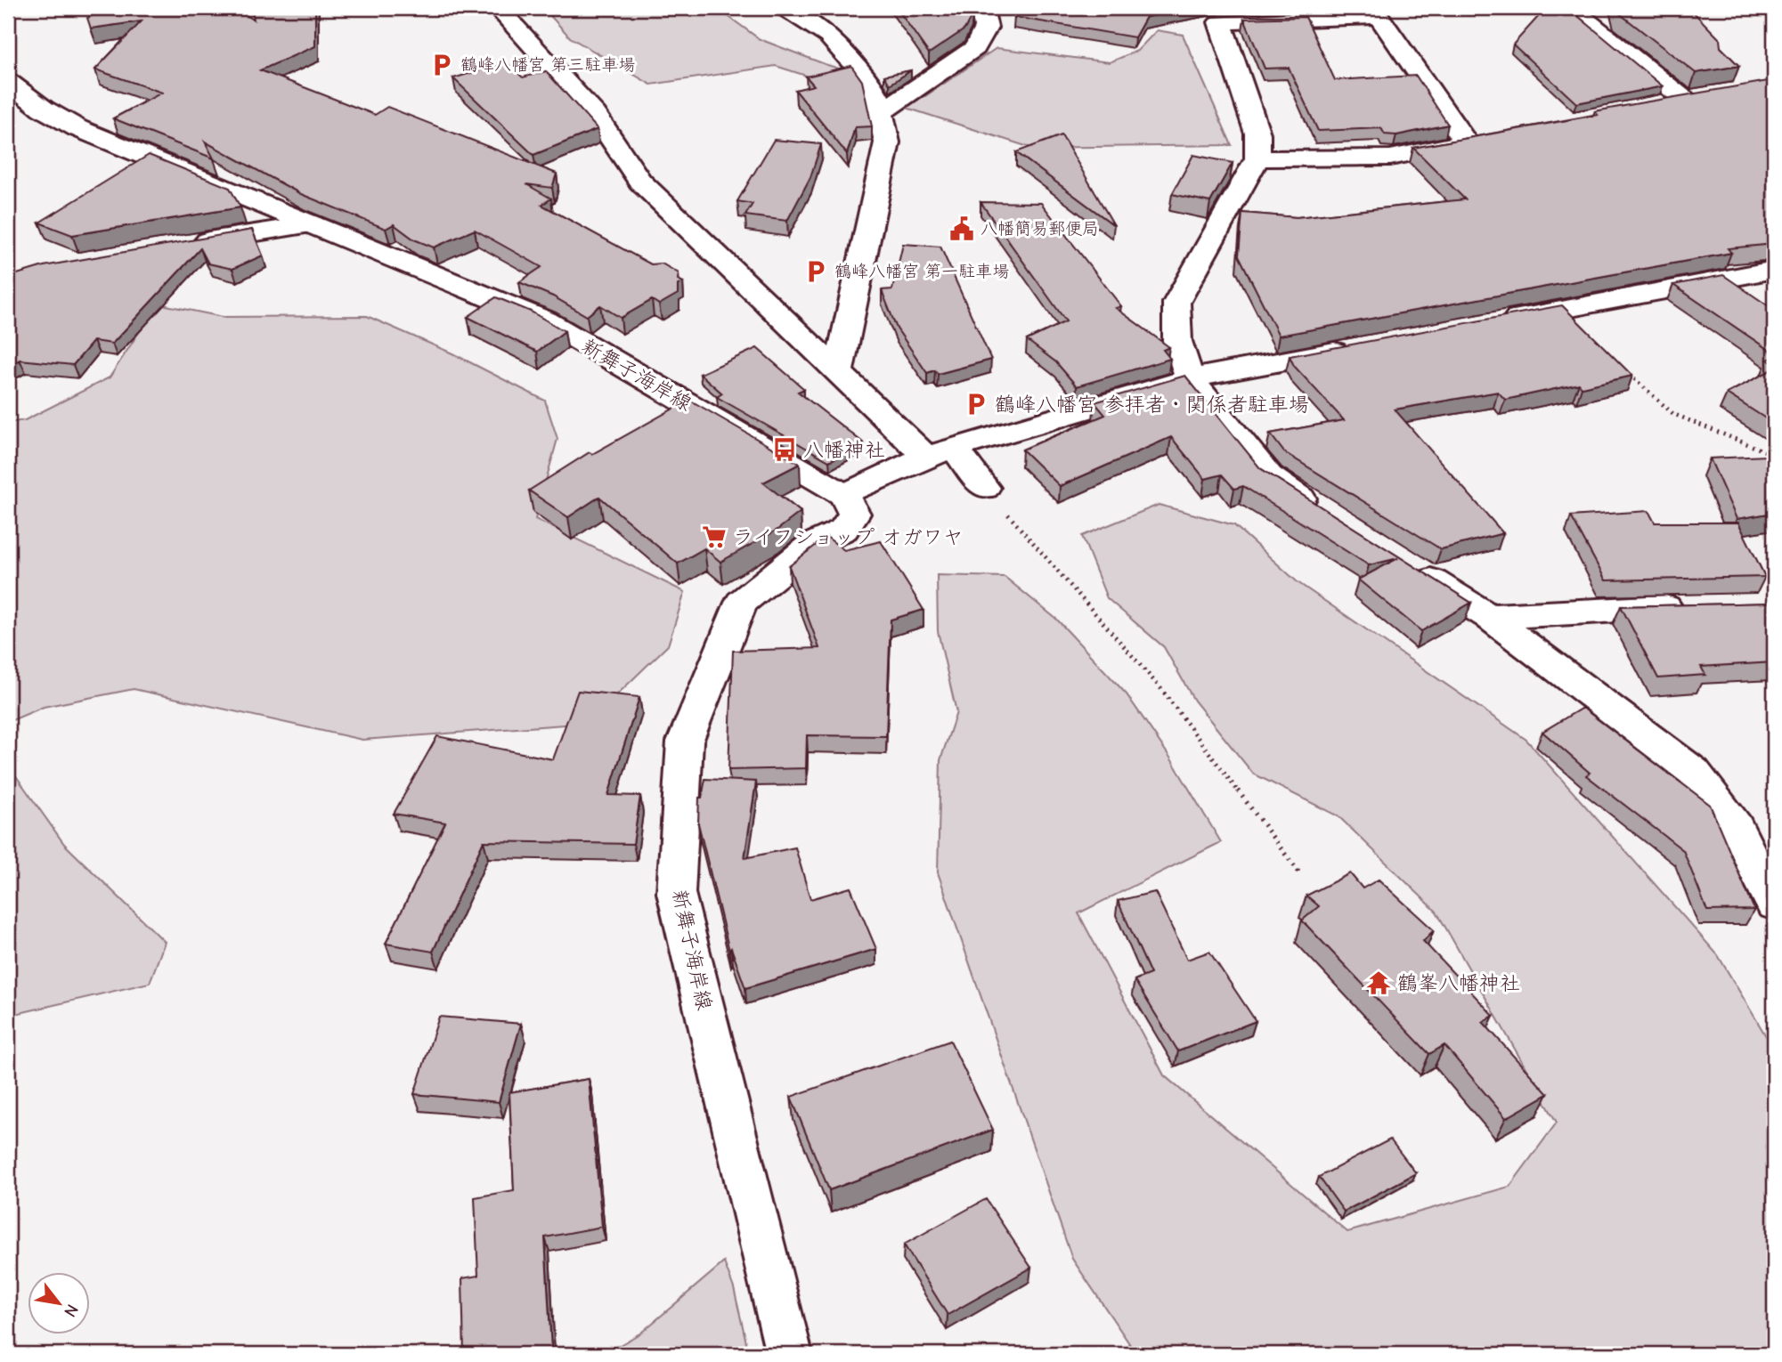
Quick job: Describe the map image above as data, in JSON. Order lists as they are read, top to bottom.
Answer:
{
  "streets": {
    "street": ["新舞子海岸線"]
  },
  "places": {
    "parking": ["鶴峰八幡宮 第三駐車場", "鶴峰八幡宮 第一駐車場", "鶴峰八幡宮 参拝者・関係者駐車場"],
    "public building": ["八幡簡易郵便局"],
    "bus stop": ["八幡神社"],
    "supermarket": ["ライフショップ オガワヤ"],
    "temple": ["鶴峯八幡神社"]
  },
  "north": "bottom right"
}
